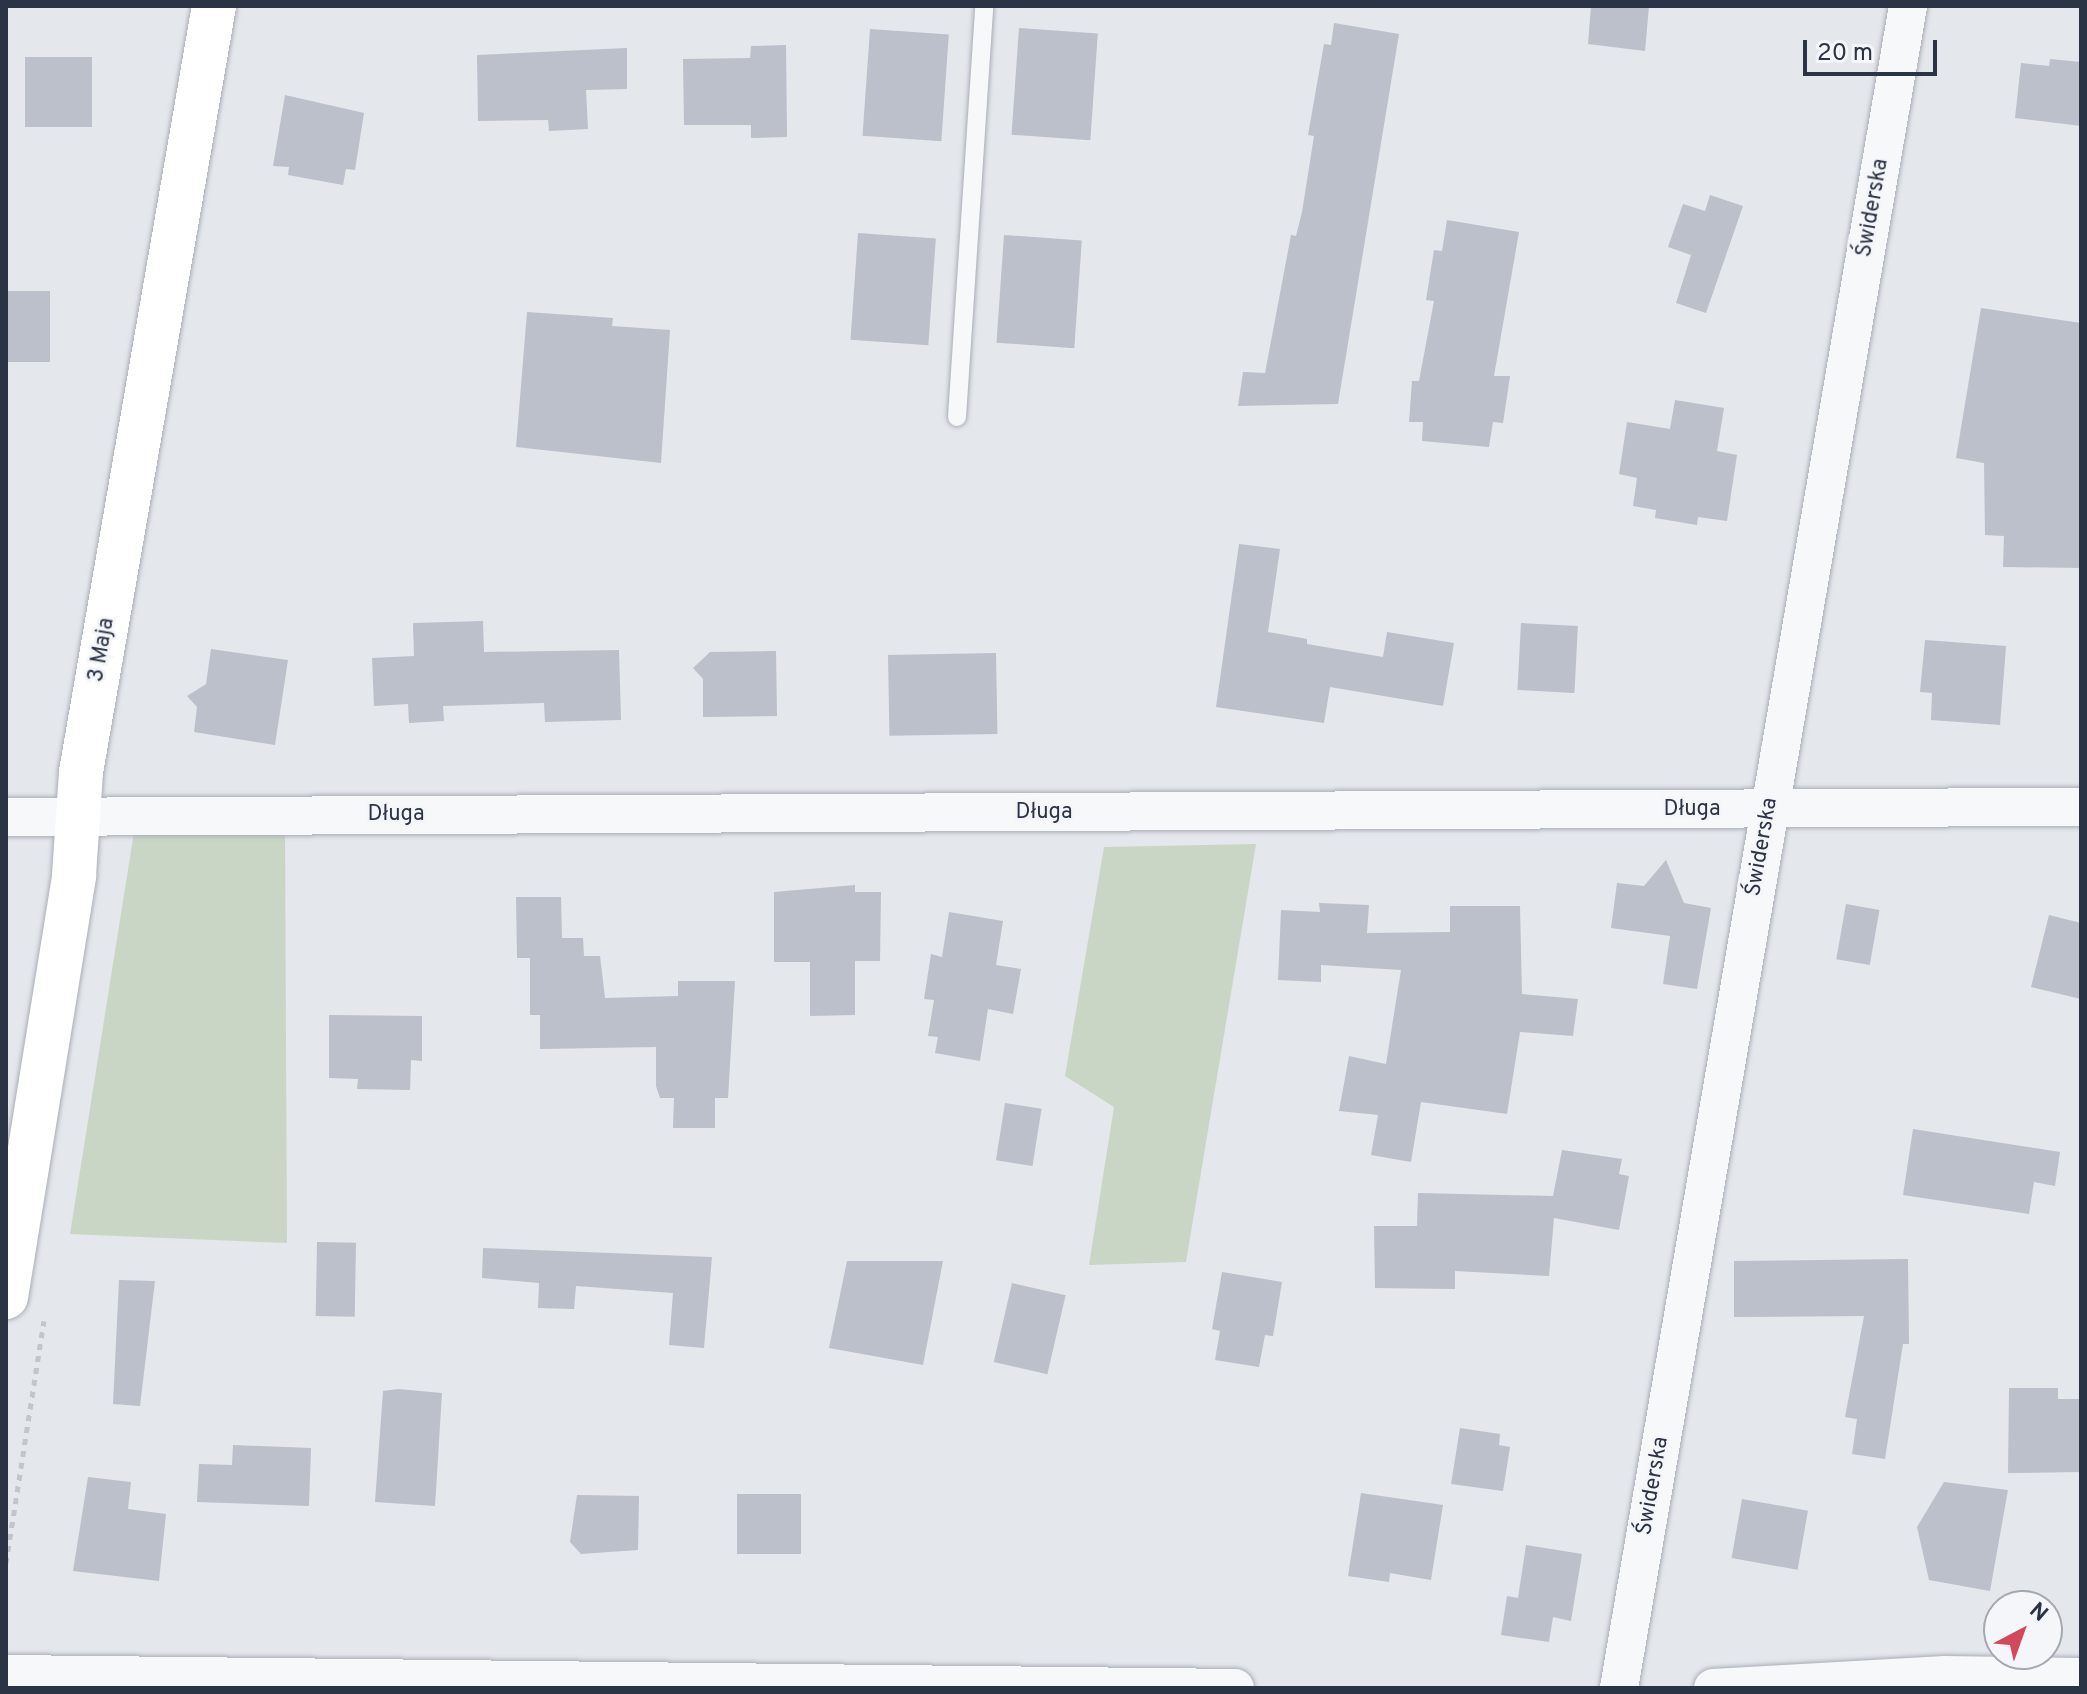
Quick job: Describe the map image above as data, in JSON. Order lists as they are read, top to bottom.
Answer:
{
  "streets": {
    "street": ["Świderska", "3 Maja", "Długa"]
  },
  "crossings": [
    ["Świderska", "Długa"],
    ["3 Maja", "Długa"]
  ],
  "scale_bar": "20 m",
  "north": "top right"
}
